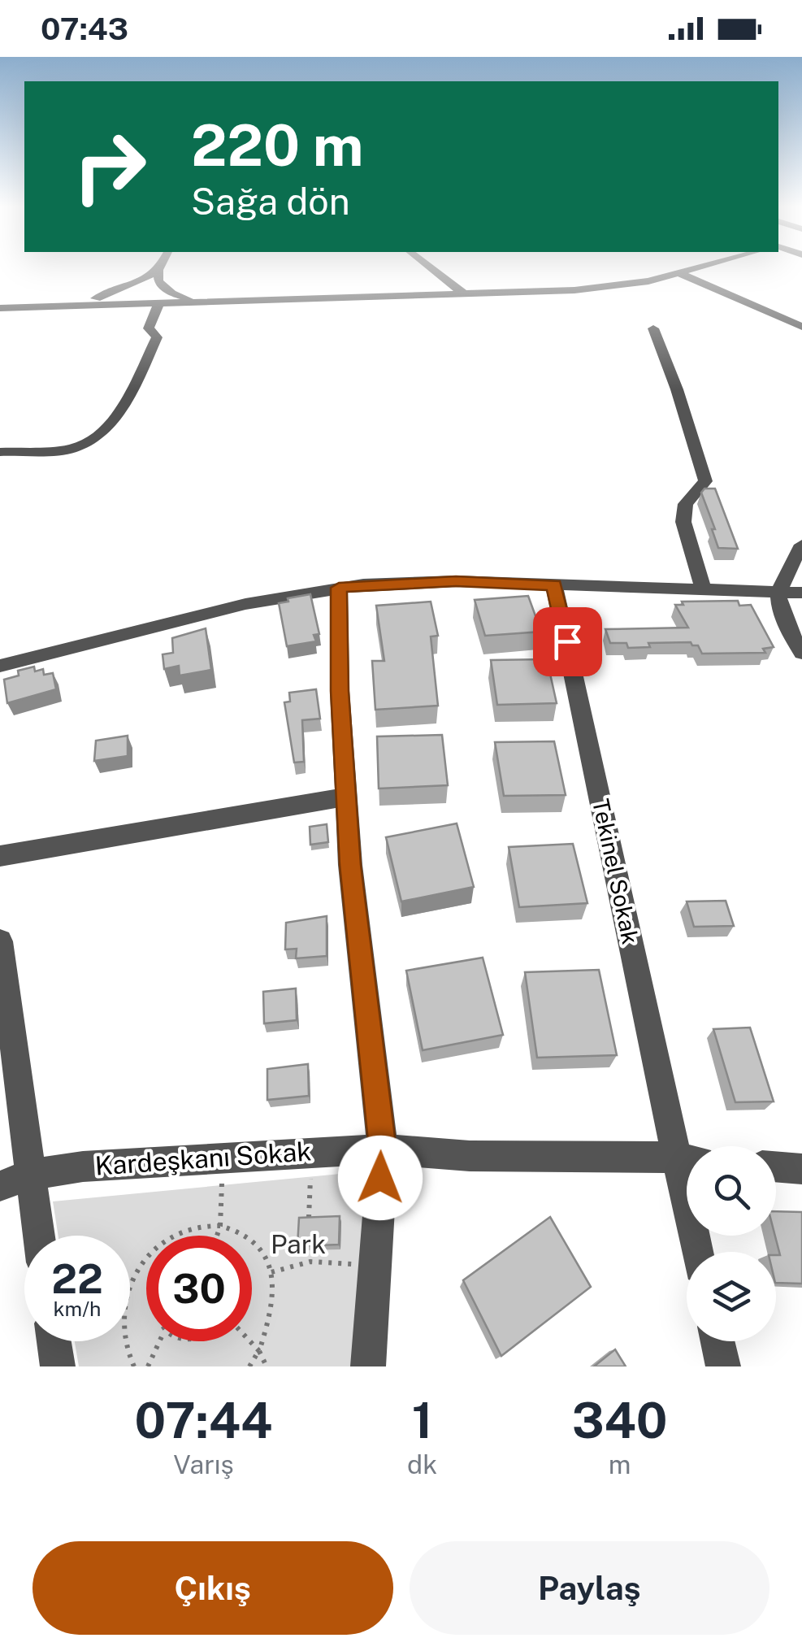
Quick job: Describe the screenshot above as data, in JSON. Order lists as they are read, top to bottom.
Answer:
{
  "streets": {
    "street": ["Tekinel Sokak", "Kardeşkanı Sokak"]
  },
  "parks": ["Park"],
  "page": {
    "status": "07:43",
    "turn": ["220 m", "Sağa dön"],
    "speed": "22 km/h",
    "limit": "30",
    "eta": [
      "07:44",
      "Varış",
      "1",
      "dk",
      "340",
      "m"
    ],
    "buttons": ["Çıkış", "Paylaş"]
  }
}
